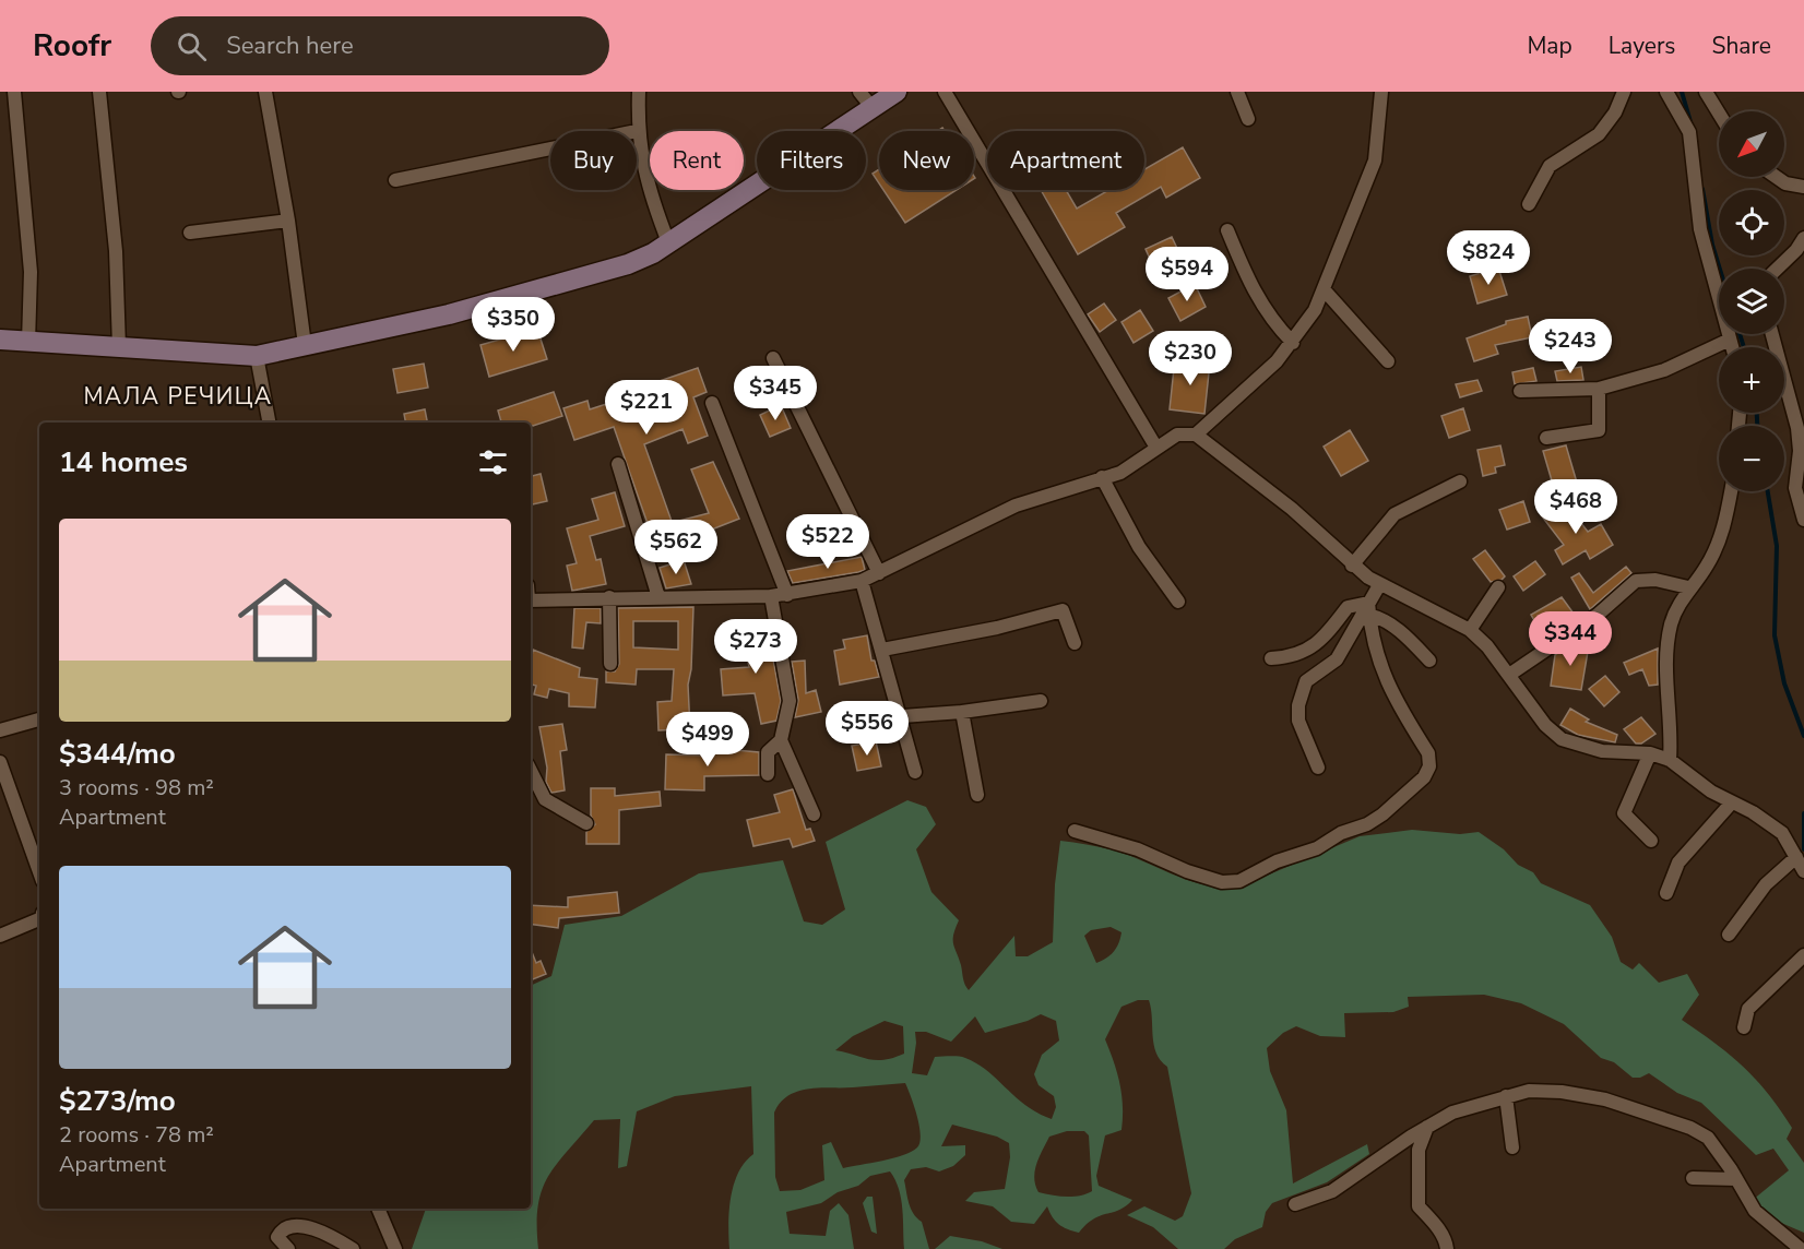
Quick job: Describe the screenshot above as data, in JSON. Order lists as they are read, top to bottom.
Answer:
{
  "districts": ["МАЛА РЕЧИЦА"],
  "north": "bottom left",
  "page": {
    "header": "Roofr",
    "search": "Search here",
    "nav": ["Map", "Layers", "Share"],
    "map_buttons": ["+", "−"],
    "chip": [
      "Buy",
      "Rent",
      "Filters",
      "New",
      "Apartment"
    ],
    "price": [
      "$824",
      "$594",
      "$350",
      "$243",
      "$230",
      "$345",
      "$221",
      "$468",
      "$522",
      "$562",
      "$344",
      "$273",
      "$556",
      "$499"
    ],
    "heading": "14 homes",
    "list": [
      {
        "name": "$344/mo",
        "note": "3 rooms · 98 m² · Apartment"
      },
      {
        "name": "$273/mo",
        "note": "2 rooms · 78 m² · Apartment"
      }
    ]
  }
}
